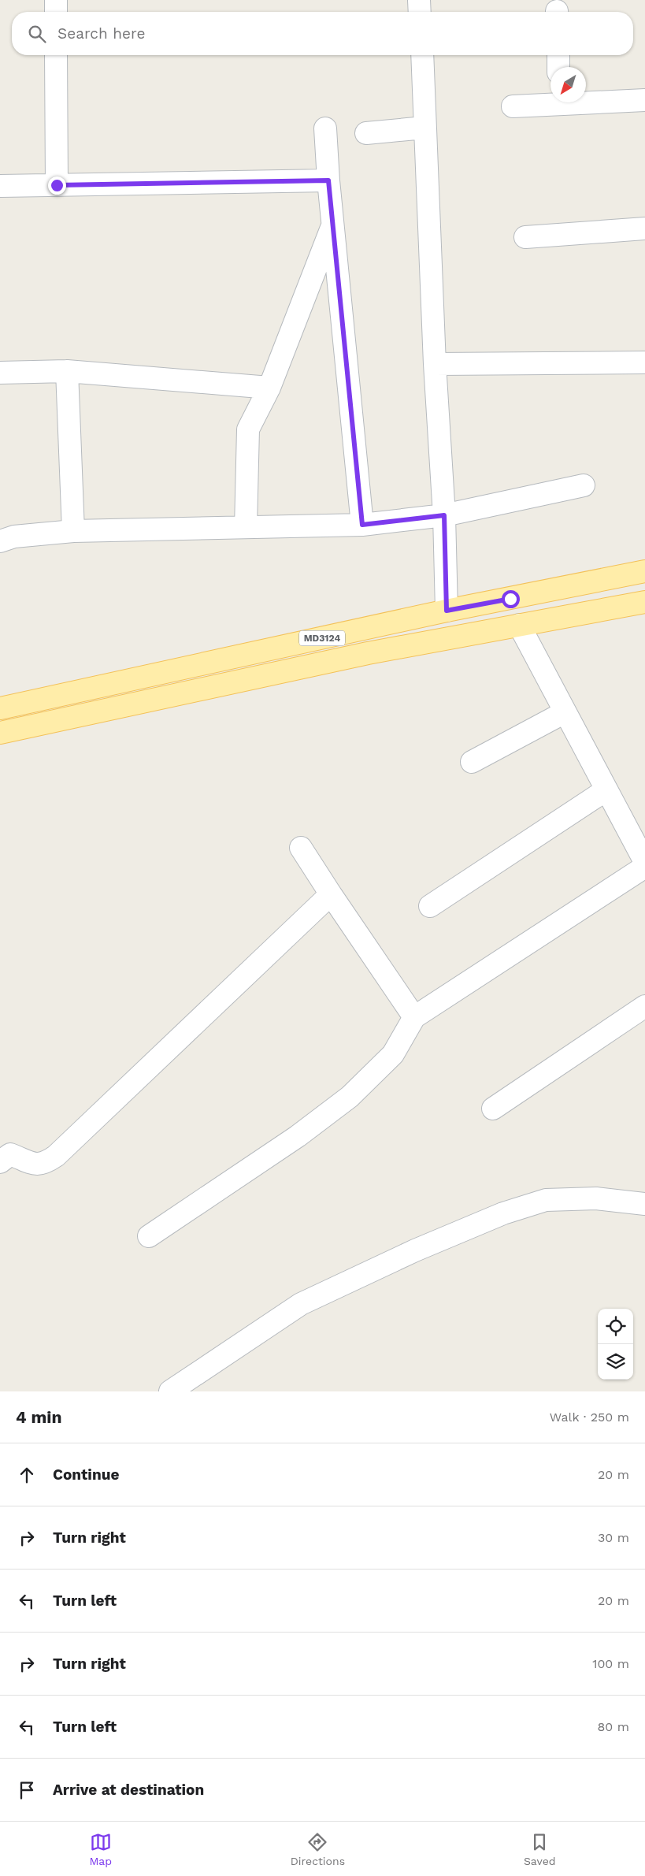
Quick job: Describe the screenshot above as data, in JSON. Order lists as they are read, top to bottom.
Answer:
{
  "streets": {
    "main road": ["MD3124"]
  },
  "north": "bottom left",
  "page": {
    "search": "Search here",
    "heading": ["4 min", "Walk · 250 m"],
    "list": [
      ["Continue", "20 m"],
      ["Turn right", "30 m"],
      ["Turn left", "20 m"],
      ["Turn right", "100 m"],
      ["Turn left", "80 m"],
      "Arrive at destination"
    ],
    "nav": ["Map", "Directions", "Saved"]
  }
}
